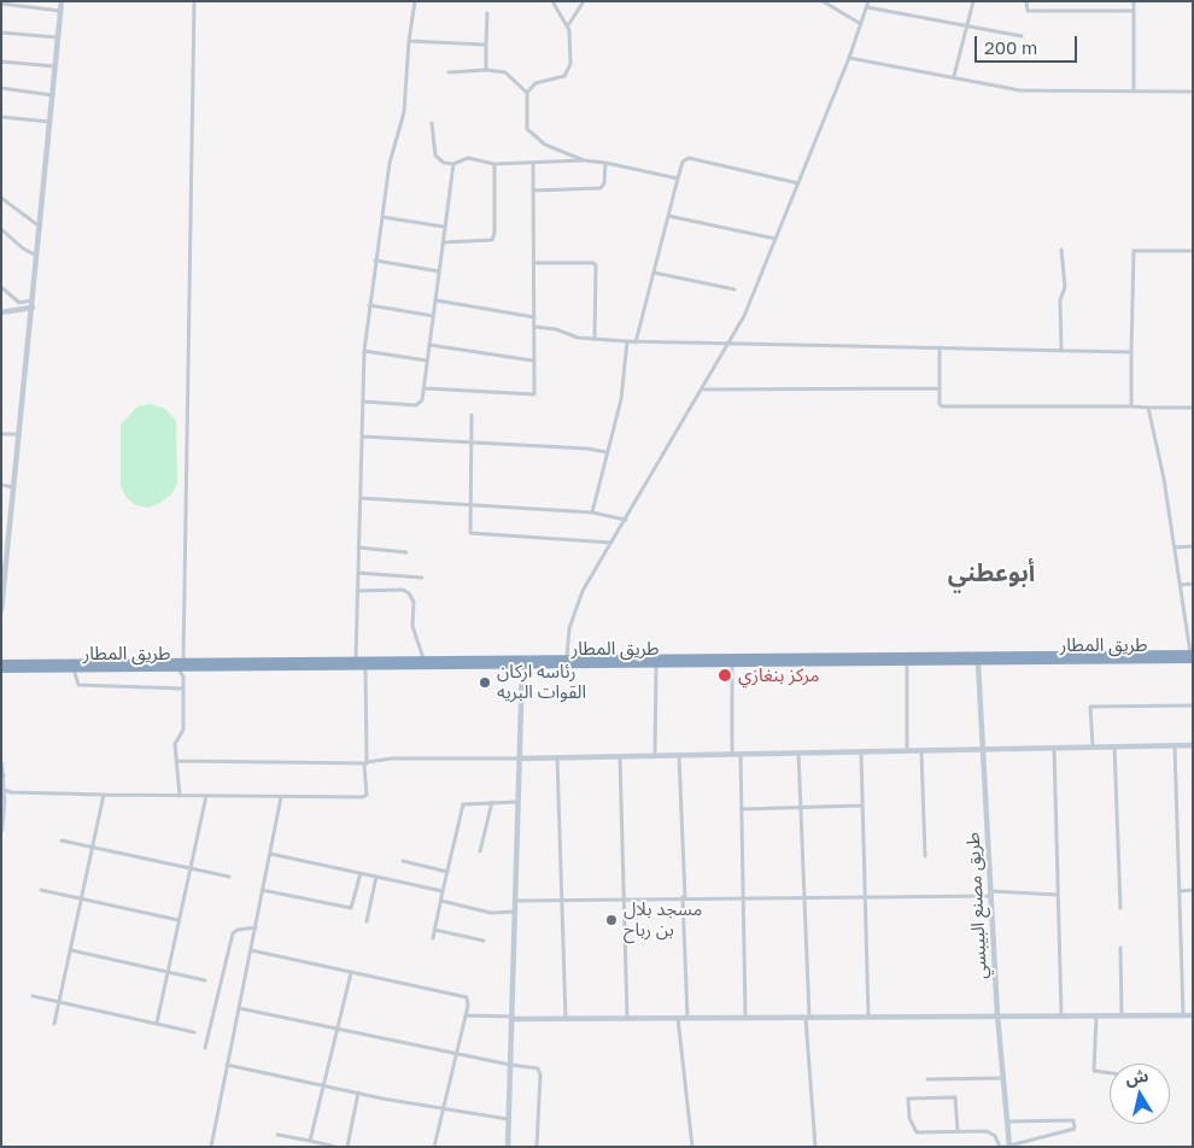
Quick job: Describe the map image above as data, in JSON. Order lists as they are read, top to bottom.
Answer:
{
  "streets": {
    "highway": ["طريق المطار"],
    "street": ["طريق مصنع البيبسي"]
  },
  "crossings": [
    ["طريق المطار", "طريق مصنع البيبسي"]
  ],
  "districts": ["أبوعطني"],
  "places": ["مركز بنغازي", "رئاسه اركان القوات البريه", "مسجد بلال بن رباح"],
  "scale_bar": "200 m",
  "north": "top"
}
